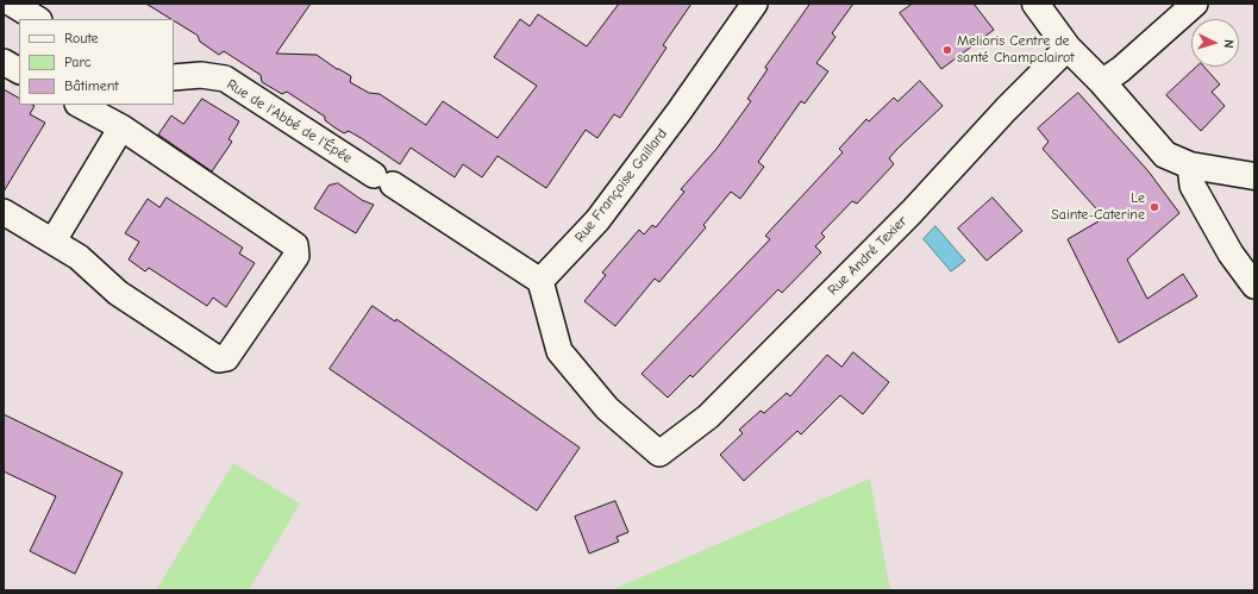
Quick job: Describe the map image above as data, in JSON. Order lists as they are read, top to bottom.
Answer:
{
  "streets": {
    "street": ["Rue de l'Abbé de l'Épée", "Rue Françoise Gaillard", "Rue André Texier"]
  },
  "crossings": [
    ["Rue de l'Abbé de l'Épée", "Rue Françoise Gaillard"],
    ["Rue de l'Abbé de l'Épée", "Rue André Texier"],
    ["Rue Françoise Gaillard", "Rue André Texier"]
  ],
  "places": ["Melioris Centre de santé Champclairot", "Le Sainte-Caterine"],
  "legend": ["Route", "Parc", "Bâtiment"],
  "north": "right"
}
